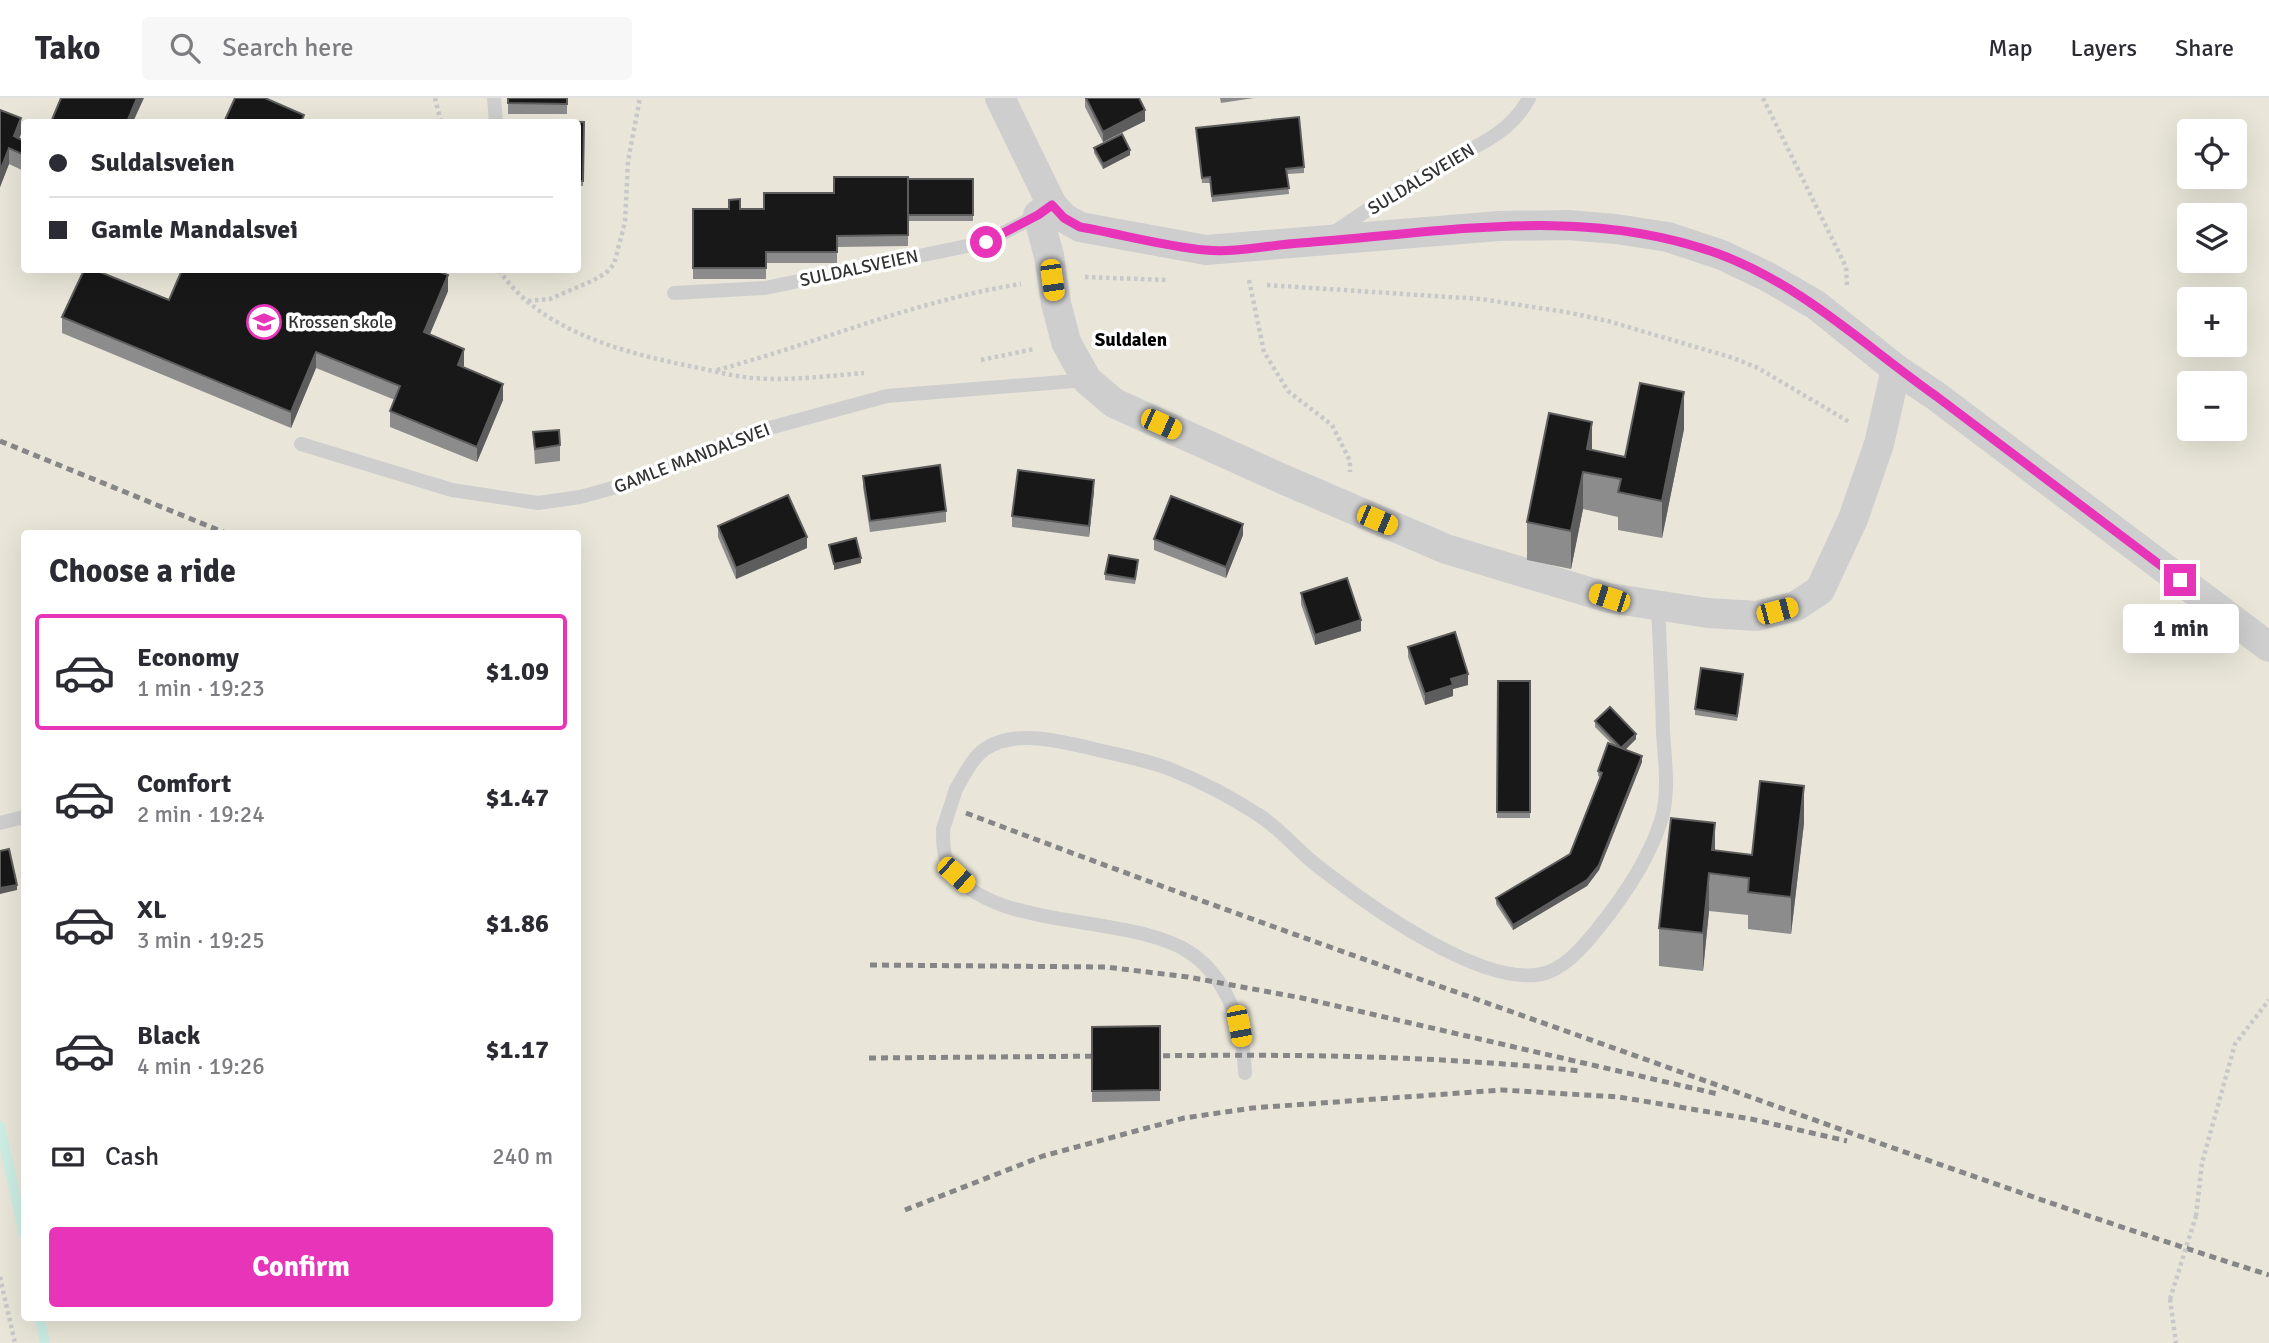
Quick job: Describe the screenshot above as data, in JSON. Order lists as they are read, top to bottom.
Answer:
{
  "streets": {
    "street": ["SULDALSVEIEN"],
    "lane": ["GAMLE MANDALSVEI"]
  },
  "districts": ["Suldalen"],
  "places": {
    "school or university": ["Krossen skole"]
  },
  "page": {
    "header": "Tako",
    "search": "Search here",
    "nav": ["Map", "Layers", "Share"],
    "map_buttons": ["+", "−"],
    "banner": ["Suldalsveien", "Gamle Mandalsvei"],
    "heading": "Choose a ride",
    "bubble": "1 min",
    "list": [
      {
        "name": "Economy",
        "note": "1 min · 19:23",
        "value": "$1.09"
      },
      {
        "name": "Comfort",
        "note": "2 min · 19:24",
        "value": "$1.47"
      },
      {
        "name": "XL",
        "note": "3 min · 19:25",
        "value": "$1.86"
      },
      {
        "name": "Black",
        "note": "4 min · 19:26",
        "value": "$1.17"
      }
    ],
    "pay": ["Cash", "240 m"],
    "buttons": "Confirm"
  }
}
